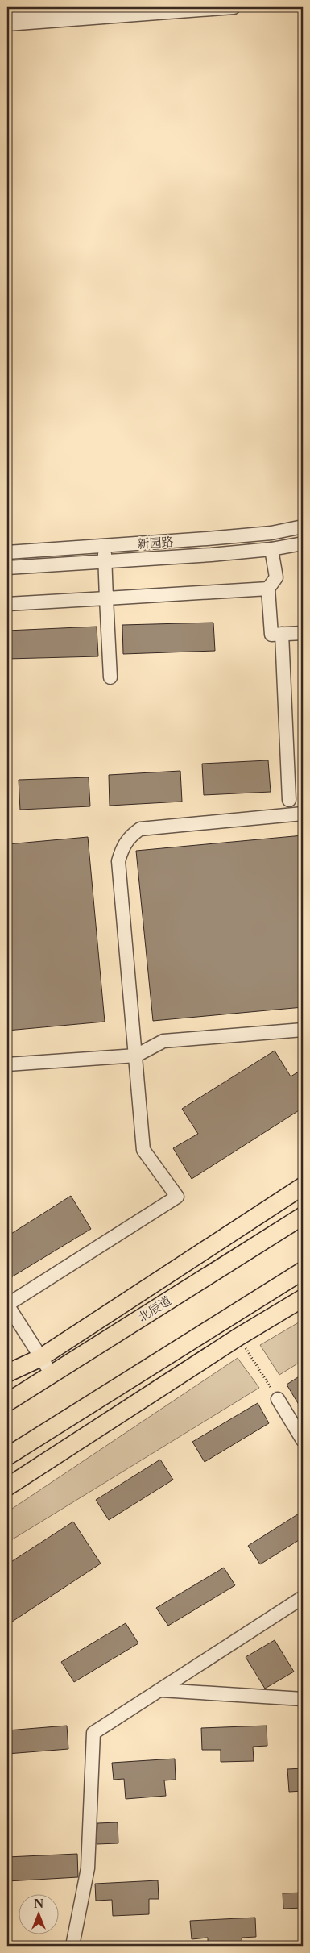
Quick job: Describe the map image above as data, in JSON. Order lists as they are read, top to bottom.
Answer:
{
  "streets": {
    "main road": ["北辰道"],
    "street": ["新园路"]
  },
  "north": "top"
}
